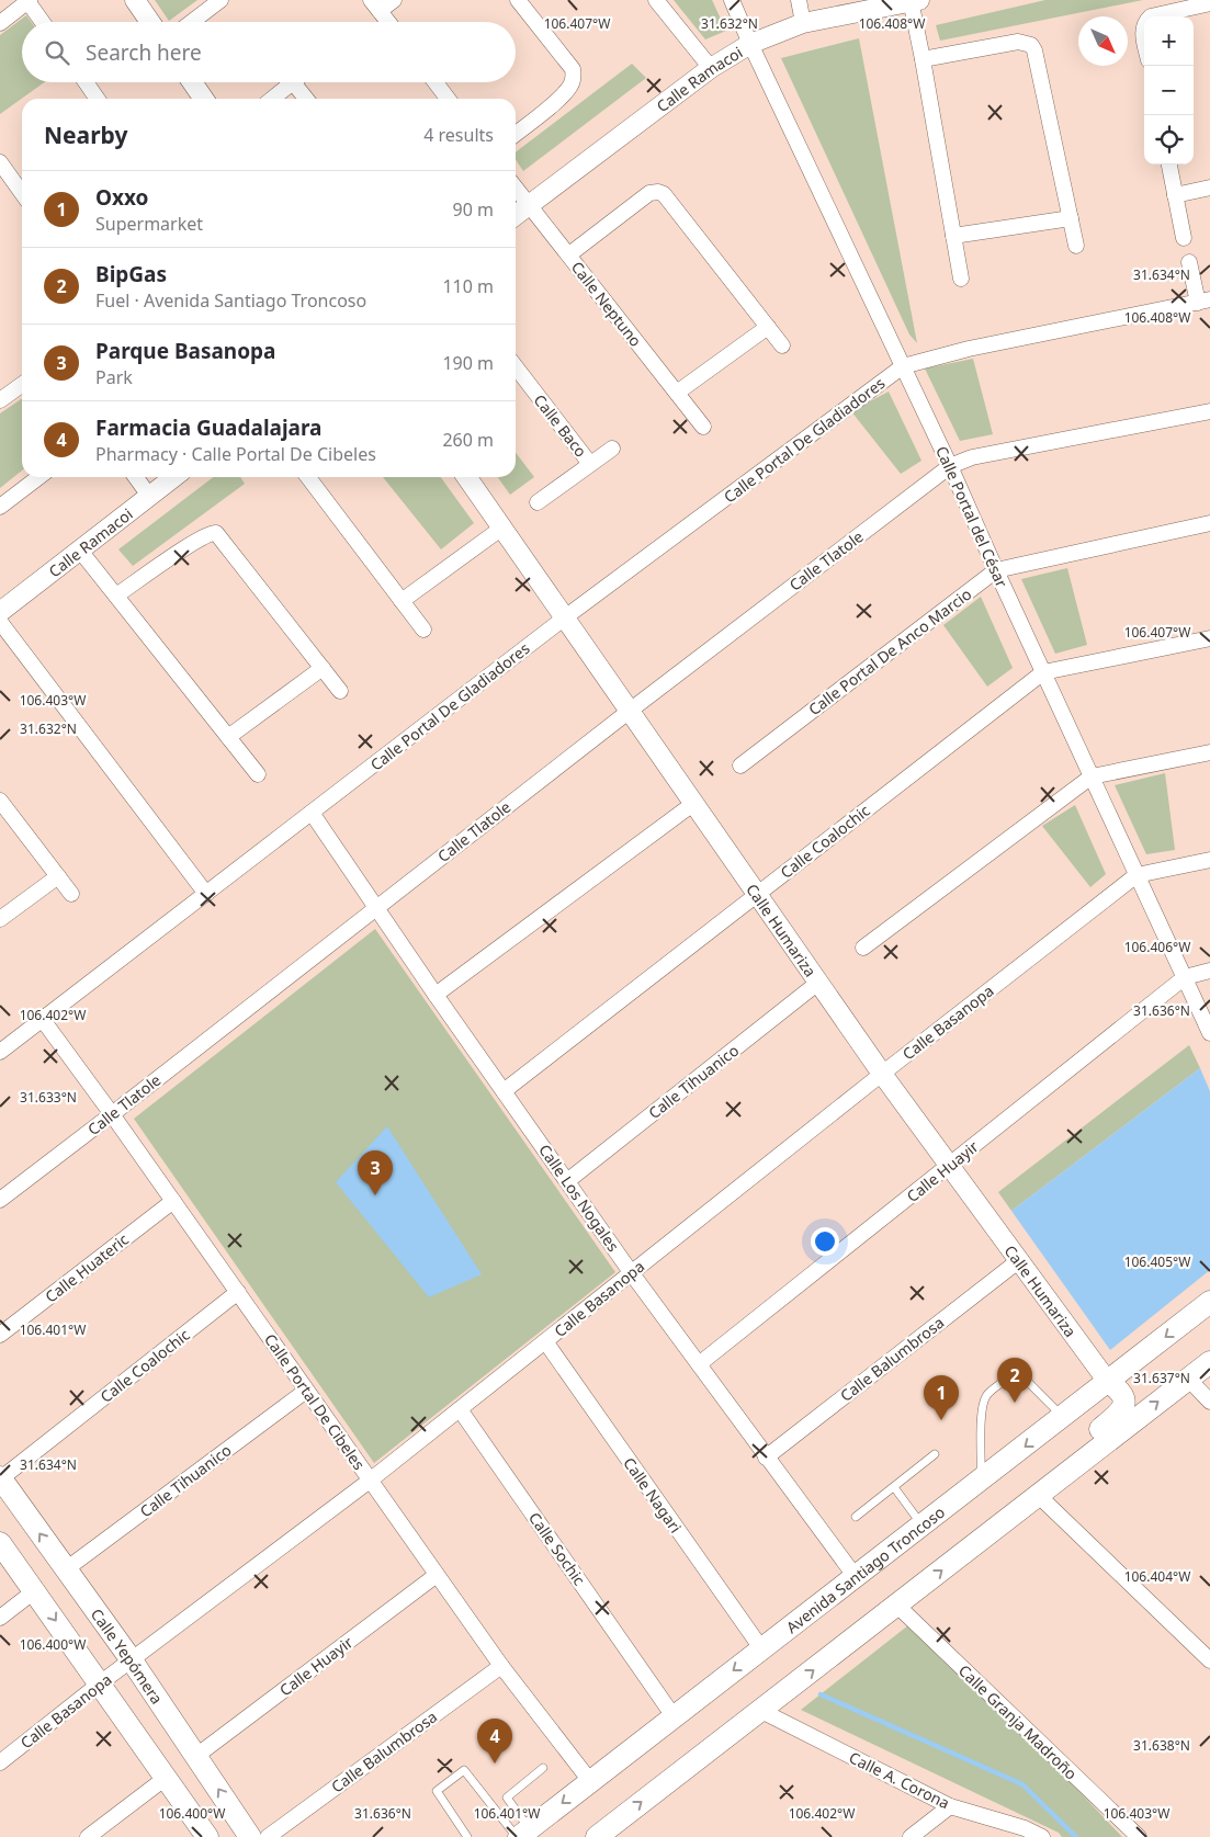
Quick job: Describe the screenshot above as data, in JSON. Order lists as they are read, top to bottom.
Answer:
{
  "streets": {
    "main road": ["Avenida Santiago Troncoso", "Calle Yepómera"],
    "street": [
      "Calle Ramacoi",
      "Calle Neptuno",
      "Calle Baco",
      "Calle Portal De Gladiadores",
      "Calle Portal del César",
      "Calle Tlatole",
      "Calle Portal De Anco Marcio",
      "Calle Coalochic",
      "Calle Humariza",
      "Calle Basanopa",
      "Calle Tihuanico",
      "Calle Huayir",
      "Calle Los Nogales",
      "Calle Huateric",
      "Calle Balumbrosa",
      "Calle Portal De Cibeles",
      "Calle Nagari",
      "Calle Sochic",
      "Calle Granja Madroño",
      "Calle A. Corona"
    ]
  },
  "crossings": [
    ["Calle Ramacoi", "Calle Neptuno"],
    ["Calle Ramacoi", "Calle Portal del César"],
    ["Calle Portal De Gladiadores", "Calle Portal del César"],
    ["Calle Portal De Gladiadores", "Calle Humariza"],
    ["Calle Portal De Gladiadores", "Calle Los Nogales"],
    ["Calle Portal De Gladiadores", "Calle Portal De Cibeles"],
    ["Calle Portal del César", "Calle Tlatole"],
    ["Calle Portal del César", "Calle Portal De Anco Marcio"],
    ["Calle Portal del César", "Calle Coalochic"],
    ["Calle Portal del César", "Calle Basanopa"],
    ["Calle Portal del César", "Calle Huayir"],
    ["Calle Tlatole", "Calle Humariza"],
    ["Calle Tlatole", "Calle Los Nogales"],
    ["Calle Tlatole", "Calle Portal De Cibeles"],
    ["Calle Coalochic", "Calle Humariza"],
    ["Calle Coalochic", "Calle Los Nogales"],
    ["Calle Coalochic", "Calle Portal De Cibeles"],
    ["Calle Coalochic", "Calle Yepómera"],
    ["Calle Humariza", "Calle Basanopa"],
    ["Calle Humariza", "Calle Tihuanico"],
    ["Calle Humariza", "Calle Huayir"],
    ["Calle Humariza", "Calle Balumbrosa"],
    ["Calle Humariza", "Avenida Santiago Troncoso"],
    ["Calle Basanopa", "Calle Los Nogales"],
    ["Calle Basanopa", "Calle Portal De Cibeles"],
    ["Calle Basanopa", "Calle Nagari"],
    ["Calle Basanopa", "Calle Sochic"],
    ["Calle Basanopa", "Calle Yepómera"],
    ["Calle Tihuanico", "Calle Los Nogales"],
    ["Calle Tihuanico", "Calle Portal De Cibeles"],
    ["Calle Tihuanico", "Calle Yepómera"],
    ["Calle Huayir", "Calle Los Nogales"],
    ["Calle Huayir", "Calle Portal De Cibeles"],
    ["Calle Huayir", "Calle Yepómera"],
    ["Calle Los Nogales", "Calle Balumbrosa"],
    ["Calle Los Nogales", "Avenida Santiago Troncoso"],
    ["Calle Huateric", "Calle Portal De Cibeles"],
    ["Calle Balumbrosa", "Calle Portal De Cibeles"],
    ["Calle Portal De Cibeles", "Avenida Santiago Troncoso"],
    ["Calle Nagari", "Avenida Santiago Troncoso"],
    ["Calle Sochic", "Avenida Santiago Troncoso"]
  ],
  "north": "bottom right",
  "page": {
    "map_buttons": ["+", "−"],
    "search": "Search here",
    "heading": ["Nearby", "4 results"],
    "list": [
      {
        "mark": "1",
        "name": "Oxxo",
        "note": "Supermarket",
        "value": "90 m"
      },
      {
        "mark": "2",
        "name": "BipGas",
        "note": "Fuel · Avenida Santiago Troncoso",
        "value": "110 m"
      },
      {
        "mark": "3",
        "name": "Parque Basanopa",
        "note": "Park",
        "value": "190 m"
      },
      {
        "mark": "4",
        "name": "Farmacia Guadalajara",
        "note": "Pharmacy · Calle Portal De Cibeles",
        "value": "260 m"
      }
    ],
    "pins": [
      "3",
      "2",
      "1",
      "4"
    ]
  },
  "coordinates": [
    "106.407°W",
    "31.632°N",
    "106.408°W",
    "31.634°N",
    "106.403°W",
    "106.406°W",
    "31.636°N",
    "106.402°W",
    "31.633°N",
    "106.405°W",
    "106.401°W",
    "31.637°N",
    "106.404°W",
    "106.400°W",
    "31.638°N"
  ]
}
